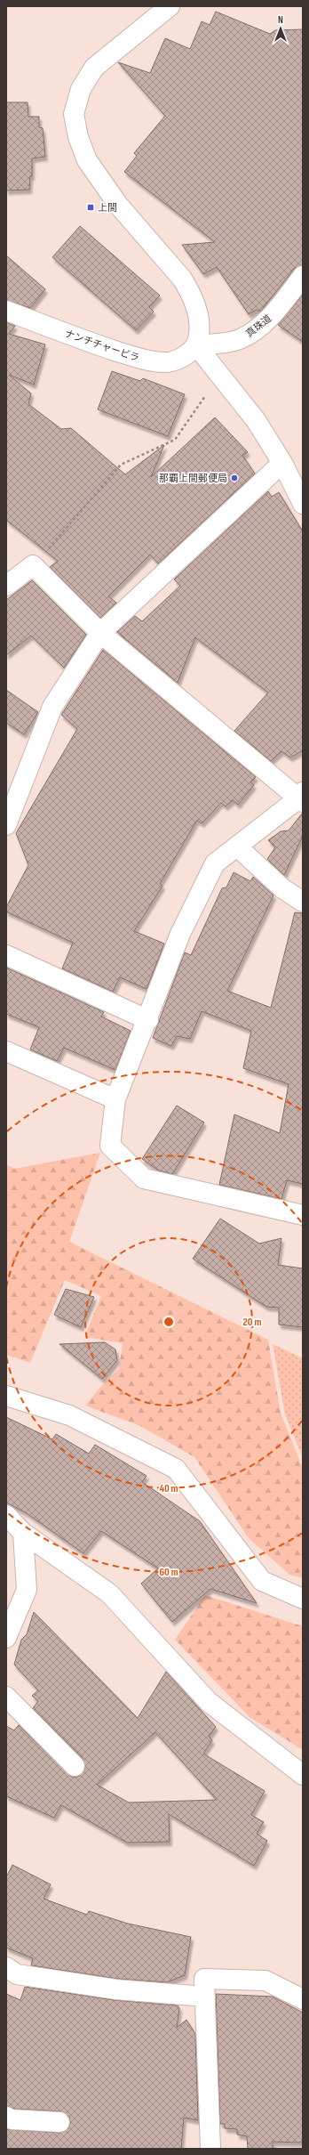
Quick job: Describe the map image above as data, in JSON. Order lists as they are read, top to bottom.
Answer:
{
  "streets": {
    "street": ["真珠道", "ナンチチャービラ"]
  },
  "crossings": [
    ["真珠道", "ナンチチャービラ"]
  ],
  "places": {
    "transit": ["上間"],
    "other": ["那覇上間郵便局"]
  },
  "north": "top",
  "rings": ["20 m", "40 m", "60 m"]
}
